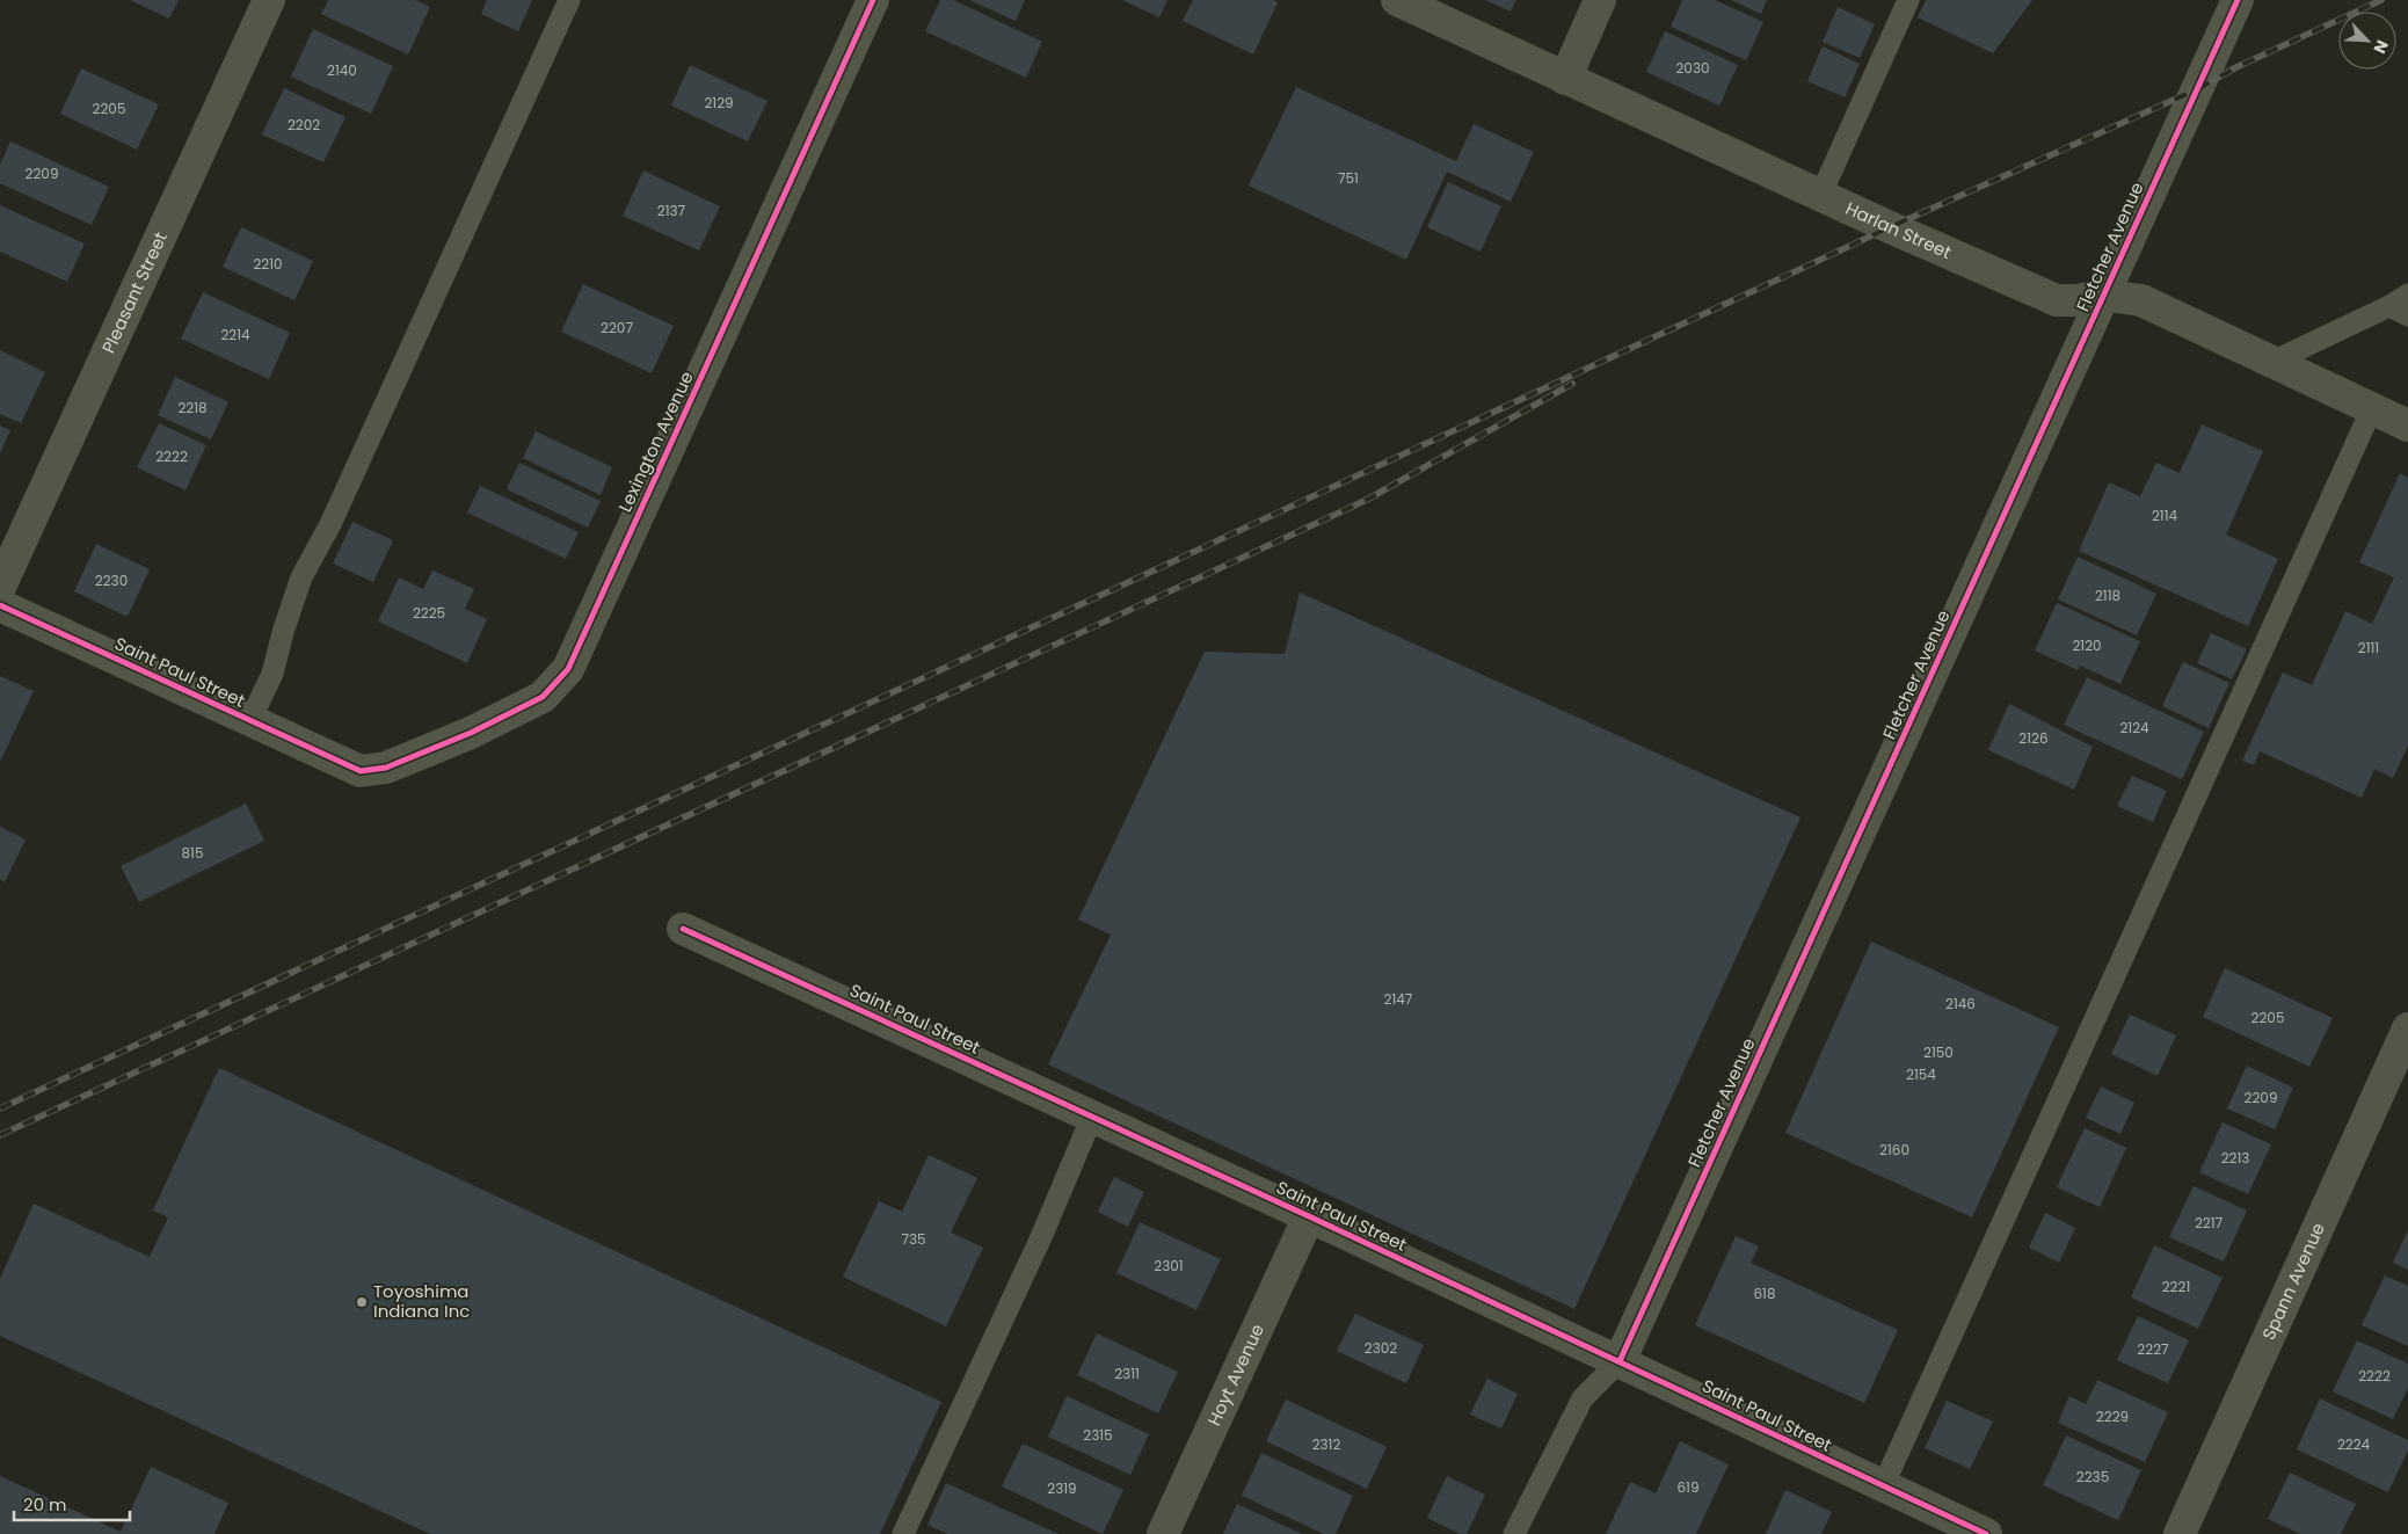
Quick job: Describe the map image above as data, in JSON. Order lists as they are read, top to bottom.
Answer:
{
  "streets": {
    "street": [
      "Harlan Street",
      "Fletcher Avenue",
      "Pleasant Street",
      "Lexington Avenue",
      "Saint Paul Street",
      "Spann Avenue",
      "Hoyt Avenue"
    ]
  },
  "crossings": [
    ["Harlan Street", "Fletcher Avenue"],
    ["Fletcher Avenue", "Saint Paul Street"],
    ["Lexington Avenue", "Saint Paul Street"],
    ["Saint Paul Street", "Hoyt Avenue"]
  ],
  "places": ["Toyoshima Indiana Inc"],
  "house_numbers": [
    "2030",
    "2140",
    "2129",
    "2205",
    "2202",
    "2209",
    "751",
    "2137",
    "2210",
    "2207",
    "2214",
    "2218",
    "2222",
    "2114",
    "2230",
    "2118",
    "2225",
    "2120",
    "2111",
    "2124",
    "2126",
    "815",
    "2147",
    "2146",
    "2205",
    "2150",
    "2154",
    "2209",
    "2160",
    "2213",
    "2217",
    "735",
    "2301",
    "2221",
    "618",
    "2302",
    "2227",
    "2311",
    "2222",
    "2229",
    "2315",
    "2312",
    "2224",
    "2235",
    "619",
    "2319"
  ],
  "scale_bar": "20 m",
  "north": "bottom right"
}
